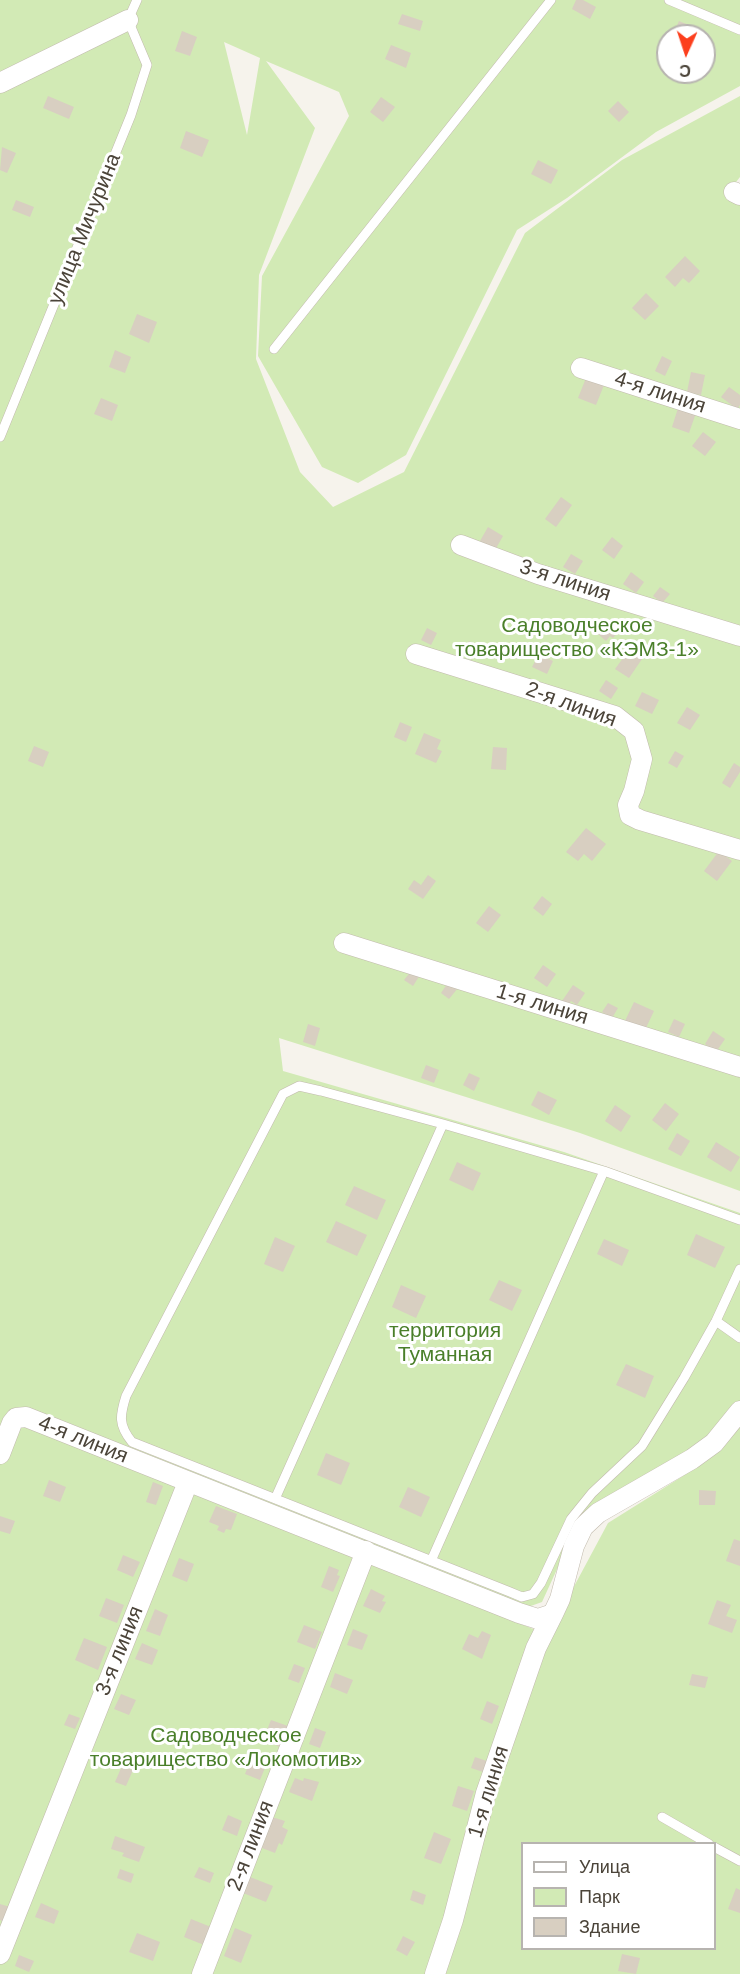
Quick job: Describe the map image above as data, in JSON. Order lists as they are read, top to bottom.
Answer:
{
  "streets": {
    "street": [
      "4-я линия",
      "3-я линия",
      "2-я линия",
      "1-я линия"
    ],
    "lane": ["улица Мичурина"]
  },
  "crossings": [
    ["4-я линия", "3-я линия"],
    ["4-я линия", "2-я линия"],
    ["4-я линия", "1-я линия"]
  ],
  "parks": ["Садоводческое товарищество «КЭМЗ-1»", "территория Туманная", "Садоводческое товарищество «Локомотив»"],
  "legend": ["Улица", "Парк", "Здание"],
  "north": "bottom"
}
